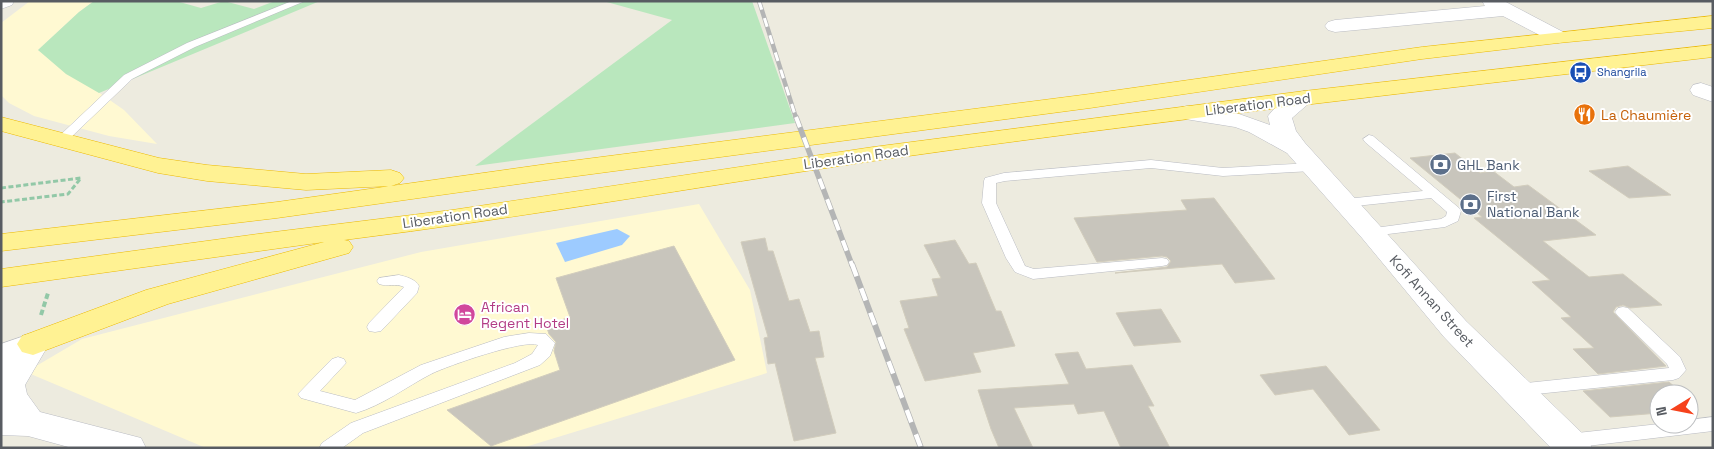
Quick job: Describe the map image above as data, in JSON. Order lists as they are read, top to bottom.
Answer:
{
  "streets": {
    "highway": ["Liberation Road"],
    "street": ["Kofi Annan Street"]
  },
  "crossings": [
    ["Liberation Road", "Kofi Annan Street"]
  ],
  "places": {
    "bus stop": ["Shangrila"],
    "restaurant": ["La Chaumière"],
    "bank": ["GHL Bank", "First National Bank"],
    "hotel": ["African Regent Hotel"]
  },
  "north": "left"
}
